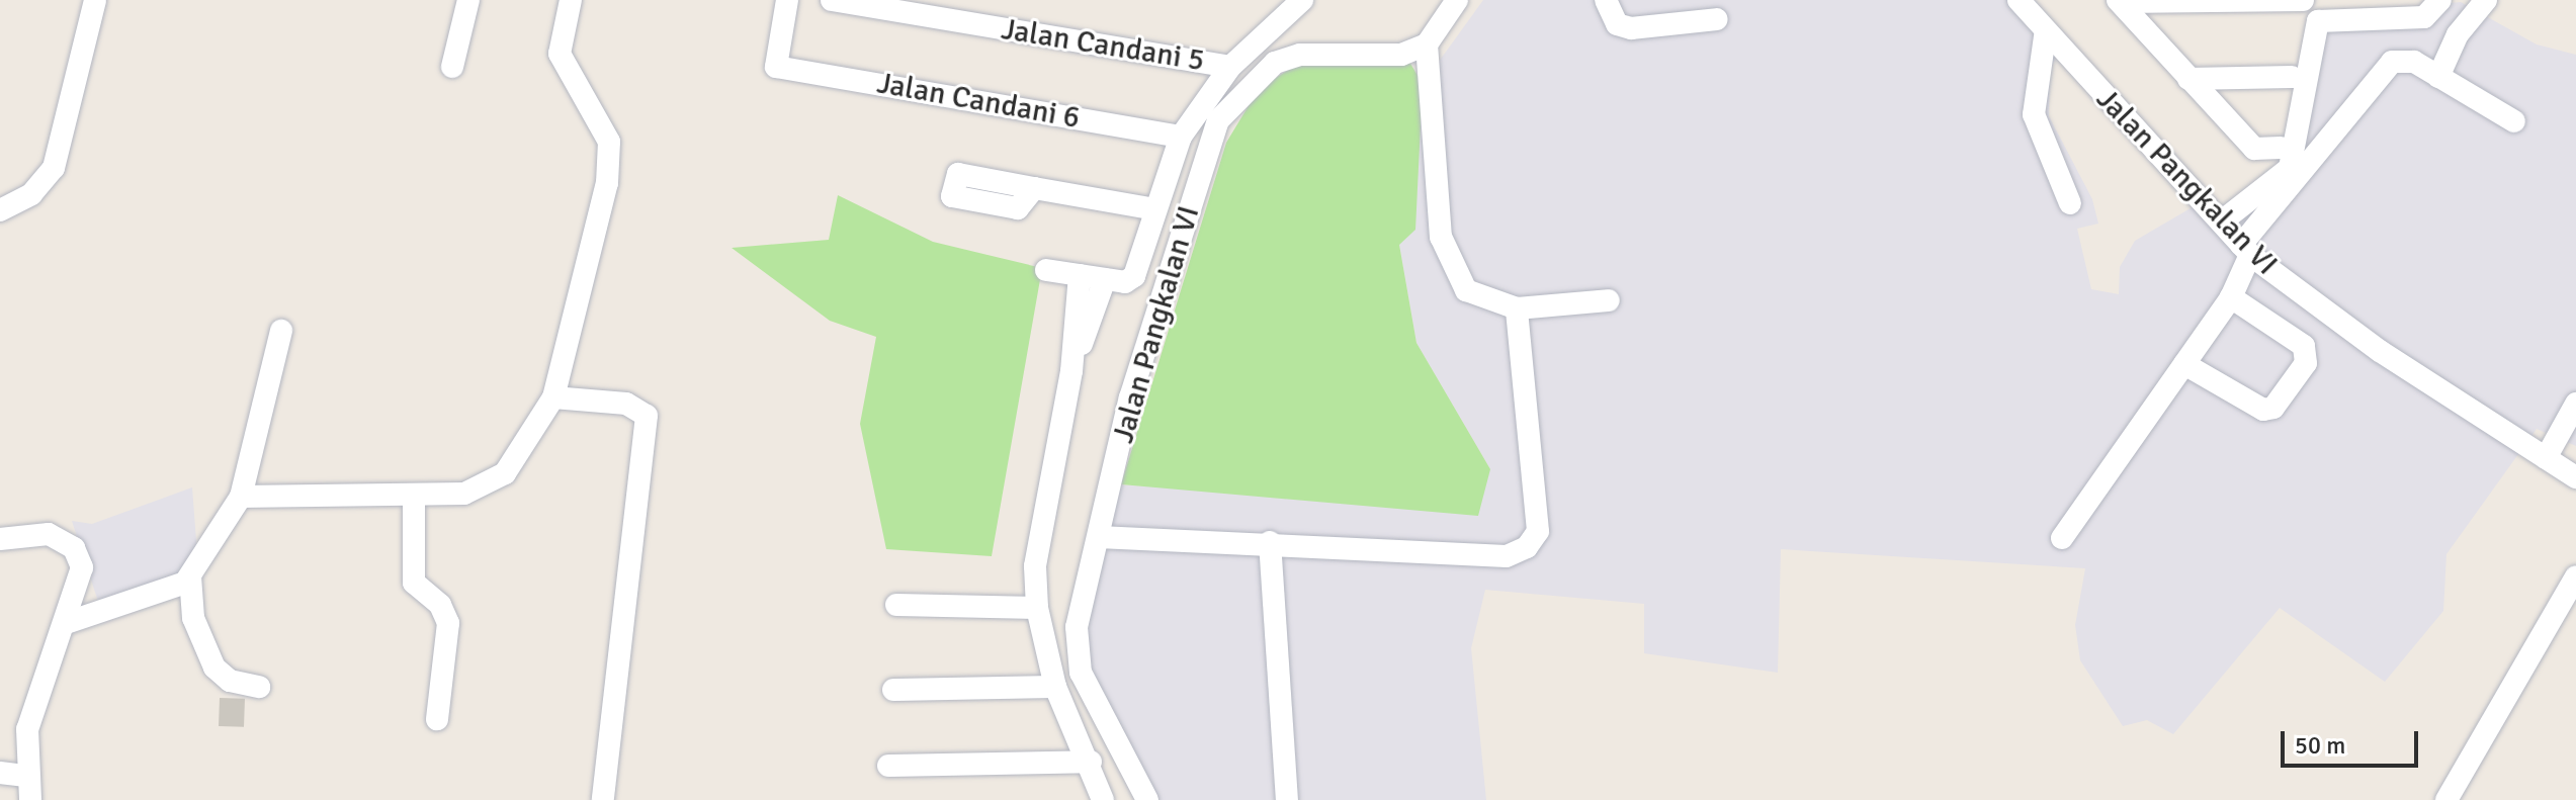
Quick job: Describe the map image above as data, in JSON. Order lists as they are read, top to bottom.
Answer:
{
  "streets": {
    "street": ["Jalan Candani 5", "Jalan Candani 6", "Jalan Pangkalan VI"]
  },
  "scale_bar": "50 m"
}
